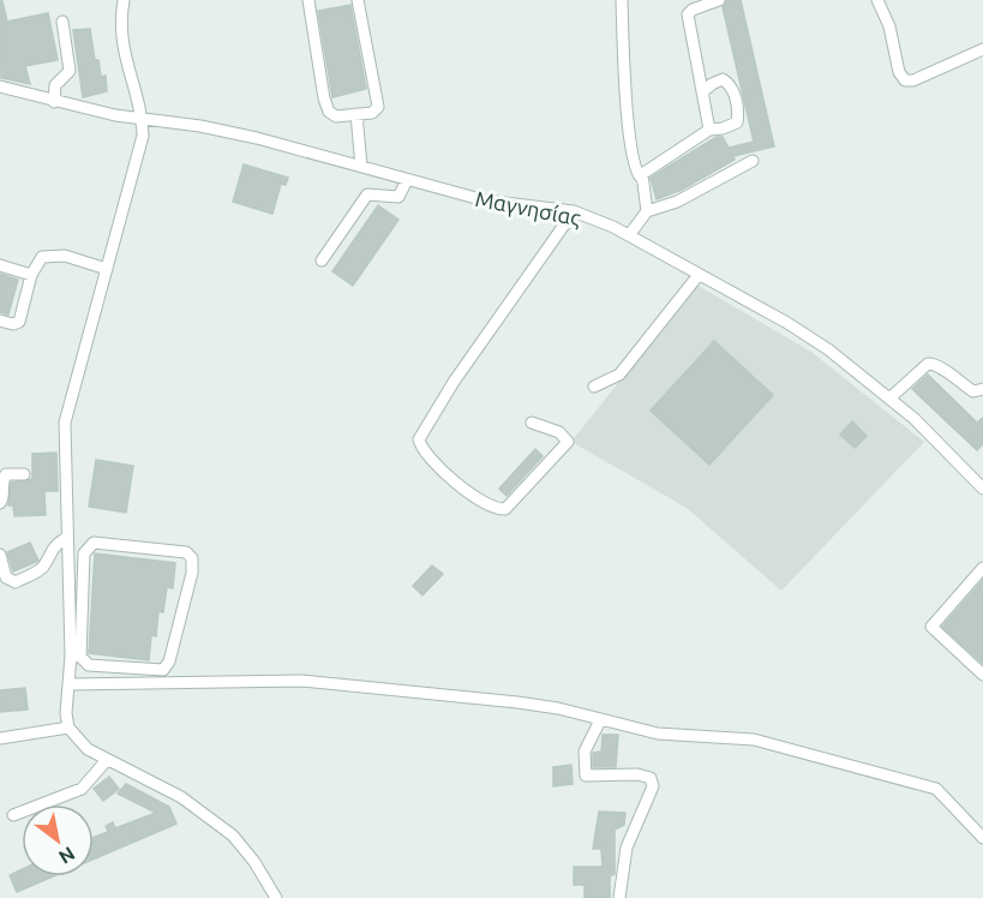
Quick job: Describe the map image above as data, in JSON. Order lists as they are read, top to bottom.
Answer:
{
  "streets": {
    "street": ["Μαγνησίας"]
  },
  "north": "bottom right"
}
